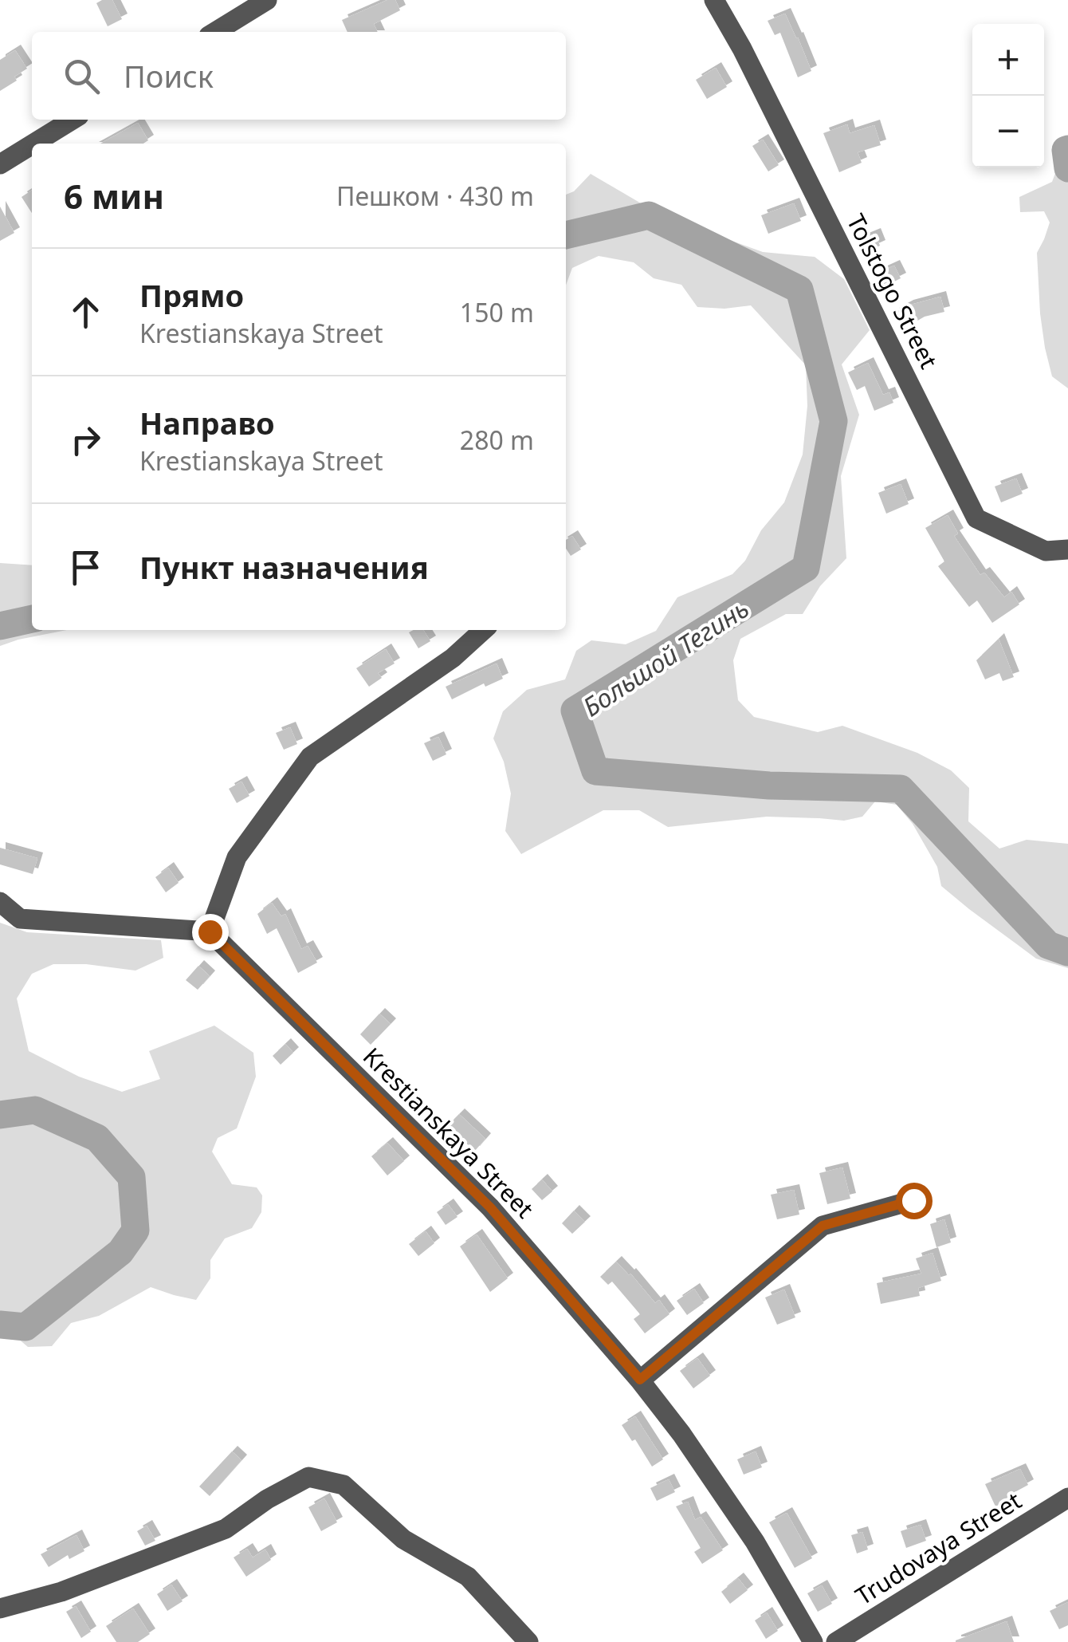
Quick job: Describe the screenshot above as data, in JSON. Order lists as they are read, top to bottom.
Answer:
{
  "streets": {
    "street": ["Tolstogo Street", "Krestianskaya Street", "Trudovaya Street"]
  },
  "water": ["Большой Тегинь"],
  "page": {
    "map_buttons": ["+", "−"],
    "search": "Поиск",
    "heading": ["6 мин", "Пешком · 430 m"],
    "list": [
      ["Прямо", "Krestianskaya Street", "150 m"],
      ["Направо", "Krestianskaya Street", "280 m"],
      "Пункт назначения"
    ]
  }
}
